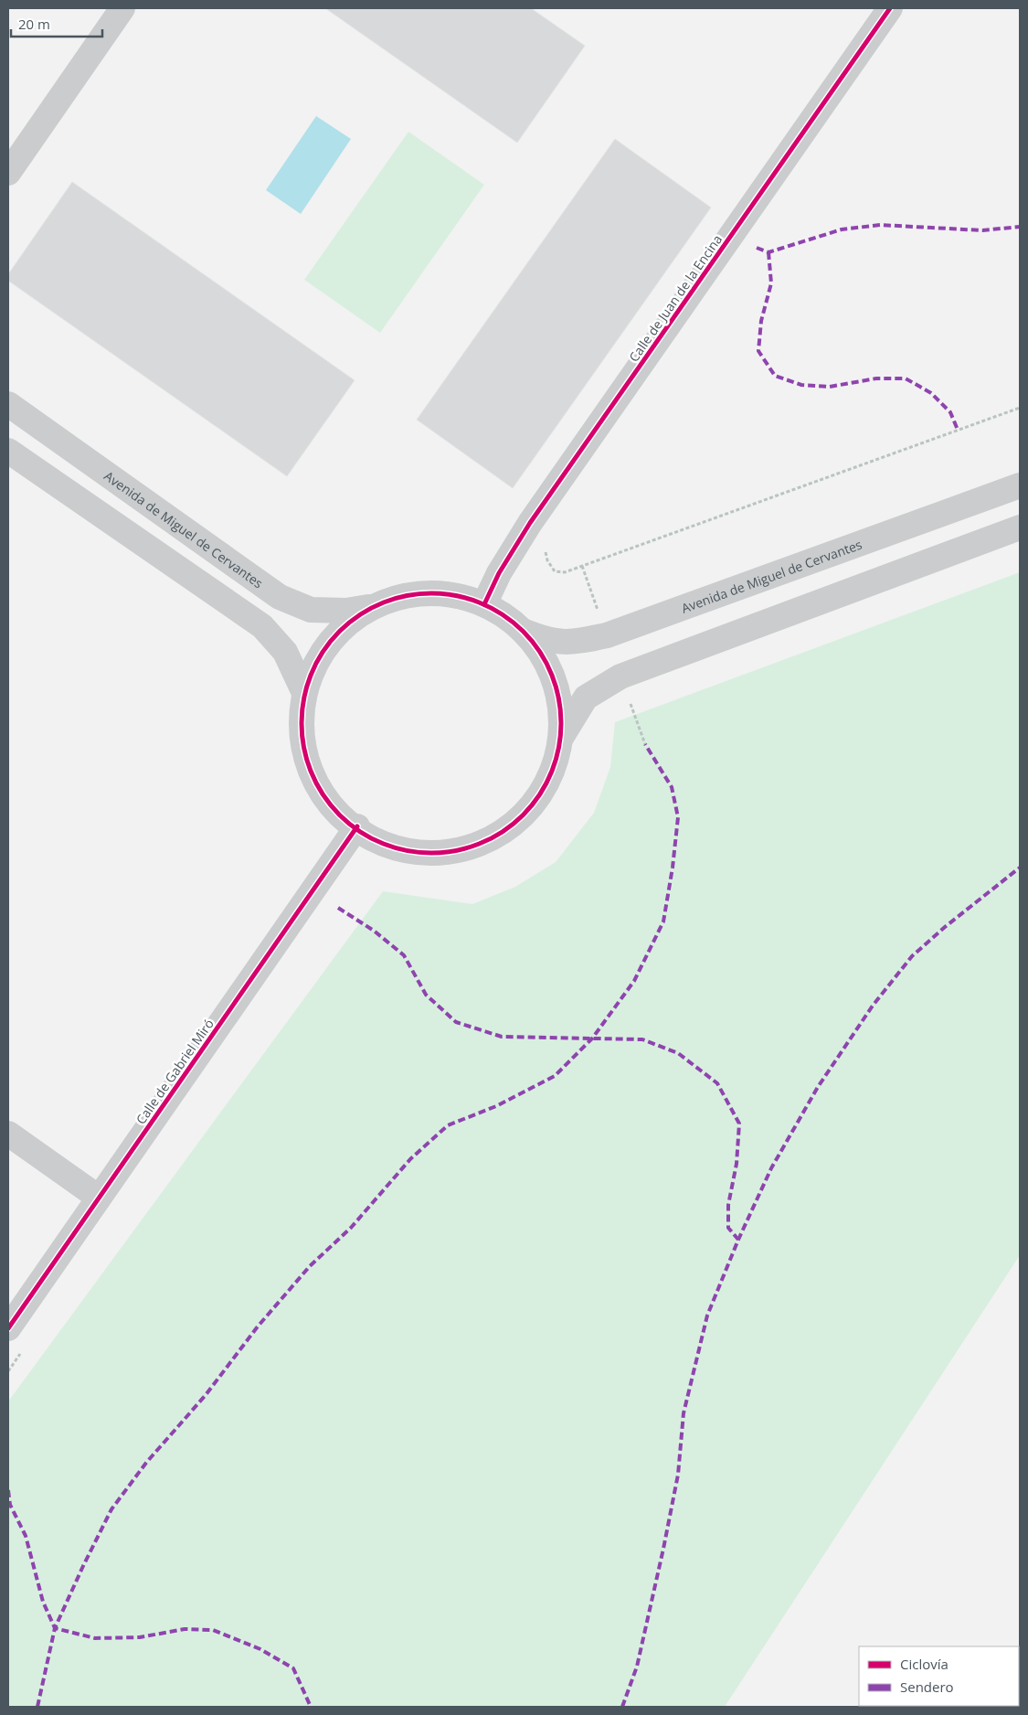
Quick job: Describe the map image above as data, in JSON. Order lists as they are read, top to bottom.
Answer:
{
  "streets": {
    "street": ["Calle de Juan de la Encina", "Avenida de Miguel de Cervantes", "Calle de Gabriel Miró"]
  },
  "legend": ["Ciclovía", "Sendero"],
  "scale_bar": "20 m"
}
